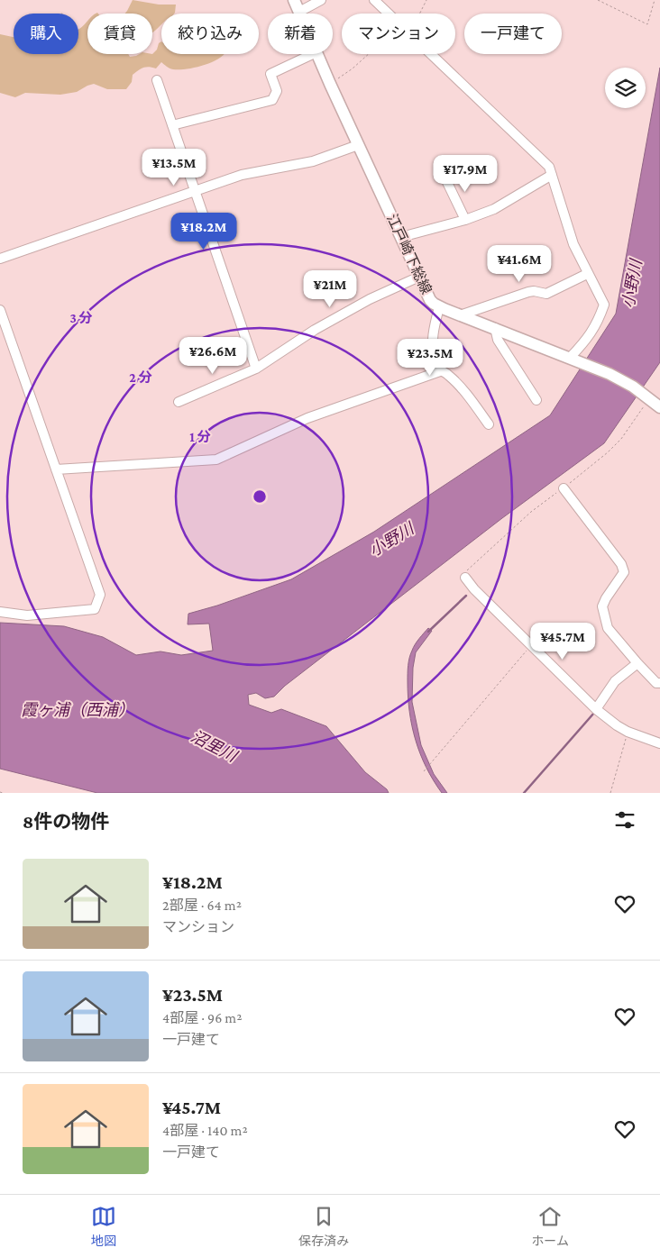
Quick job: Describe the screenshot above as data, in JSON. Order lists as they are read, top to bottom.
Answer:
{
  "streets": {
    "main road": ["江戸崎下総線"]
  },
  "water": ["小野川", "霞ヶ浦（西浦）", "沼里川"],
  "page": {
    "chip": [
      "購入",
      "賃貸",
      "絞り込み",
      "新着",
      "マンション",
      "一戸建て"
    ],
    "price": [
      "¥13.5M",
      "¥17.9M",
      "¥18.2M",
      "¥41.6M",
      "¥21M",
      "¥26.6M",
      "¥23.5M",
      "¥45.7M"
    ],
    "heading": "8件の物件",
    "list": [
      {
        "name": "¥18.2M",
        "note": "2部屋 · 64 m² · マンション"
      },
      {
        "name": "¥23.5M",
        "note": "4部屋 · 96 m² · 一戸建て"
      },
      {
        "name": "¥45.7M",
        "note": "4部屋 · 140 m² · 一戸建て"
      }
    ],
    "tabs": ["地図", "保存済み", "ホーム"]
  },
  "rings": ["3 分", "2 分", "1 分"]
}
